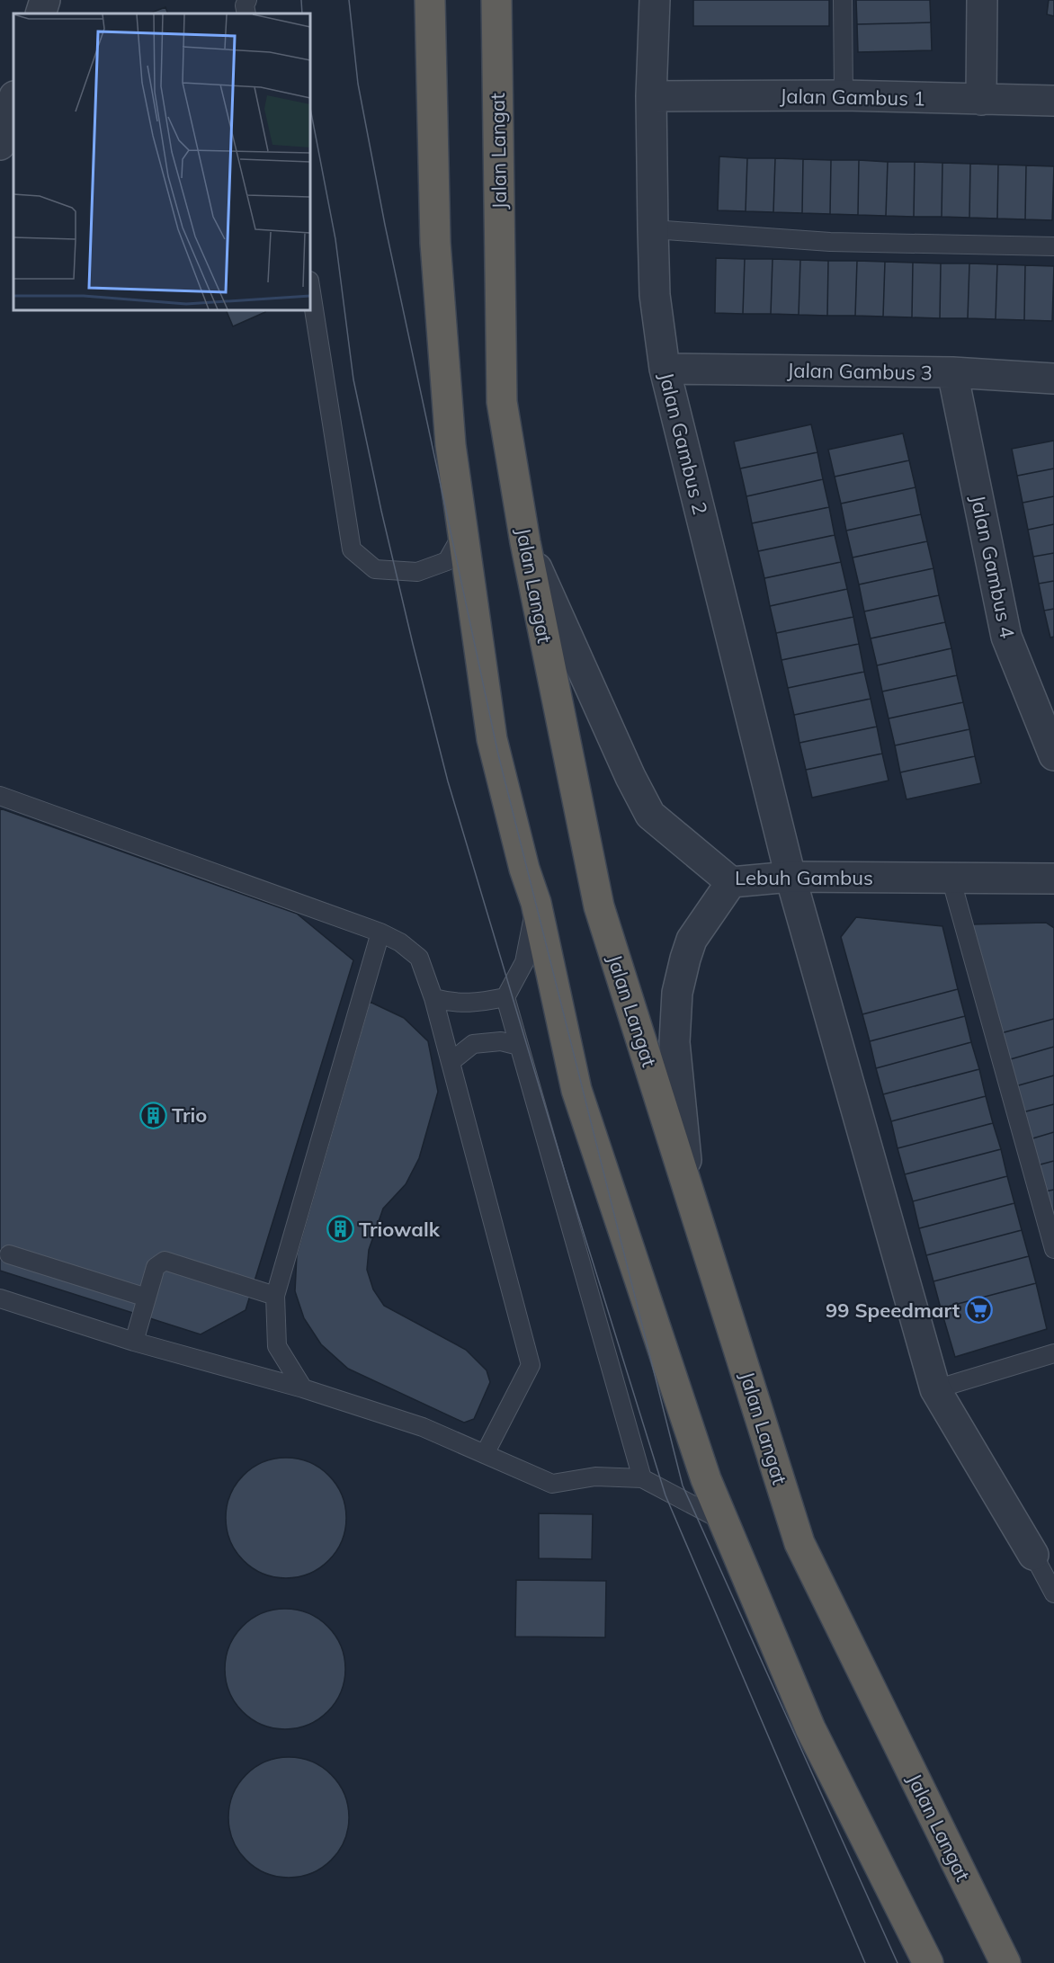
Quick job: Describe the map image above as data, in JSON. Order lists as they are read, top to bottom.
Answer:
{
  "streets": {
    "highway": ["Jalan Langat"],
    "street": [
      "Jalan Gambus 1",
      "Jalan Gambus 3",
      "Jalan Gambus 2",
      "Jalan Gambus 4",
      "Lebuh Gambus"
    ]
  },
  "crossings": [
    ["Jalan Gambus 1", "Jalan Gambus 2"],
    ["Jalan Langat", "Lebuh Gambus"],
    ["Jalan Gambus 3", "Jalan Gambus 2"],
    ["Jalan Gambus 3", "Jalan Gambus 4"],
    ["Jalan Gambus 2", "Lebuh Gambus"]
  ],
  "places": {
    "building": ["Trio", "Triowalk"],
    "supermarket": ["99 Speedmart"]
  }
}
